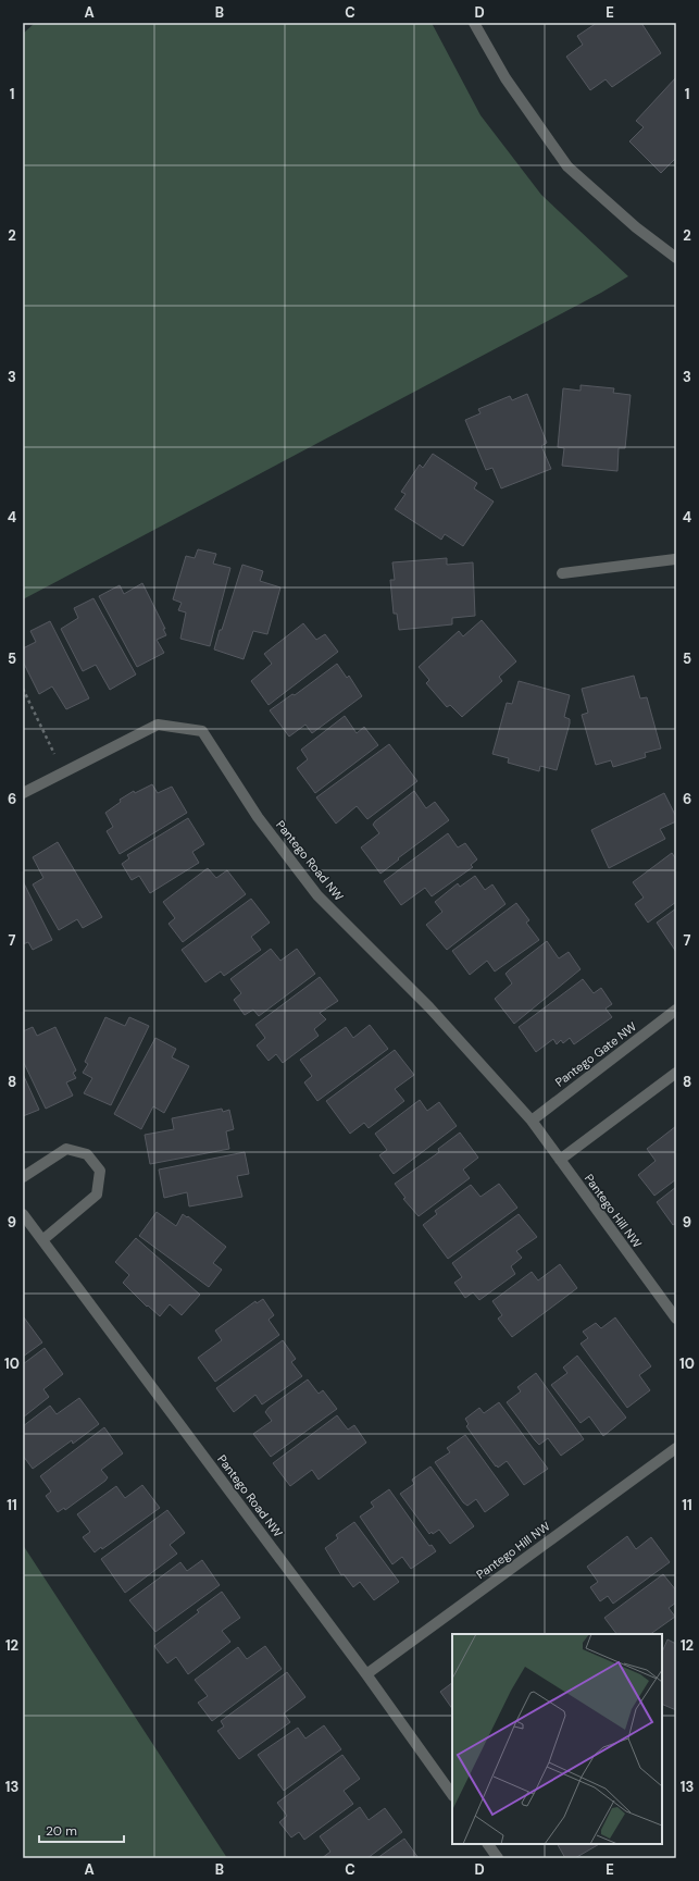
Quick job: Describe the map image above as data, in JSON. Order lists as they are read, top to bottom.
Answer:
{
  "streets": {
    "street": ["Pantego Road NW", "Pantego Gate NW", "Pantego Hill NW"]
  },
  "crossings": [
    ["Pantego Road NW", "Pantego Gate NW"],
    ["Pantego Road NW", "Pantego Hill NW"]
  ],
  "scale_bar": "20 m",
  "grid": {
    "columns": [
      "A",
      "B",
      "C",
      "D",
      "E"
    ],
    "rows": [
      "1",
      "2",
      "3",
      "4",
      "5",
      "6",
      "7",
      "8",
      "9",
      "10",
      "11",
      "12",
      "13"
    ]
  }
}
